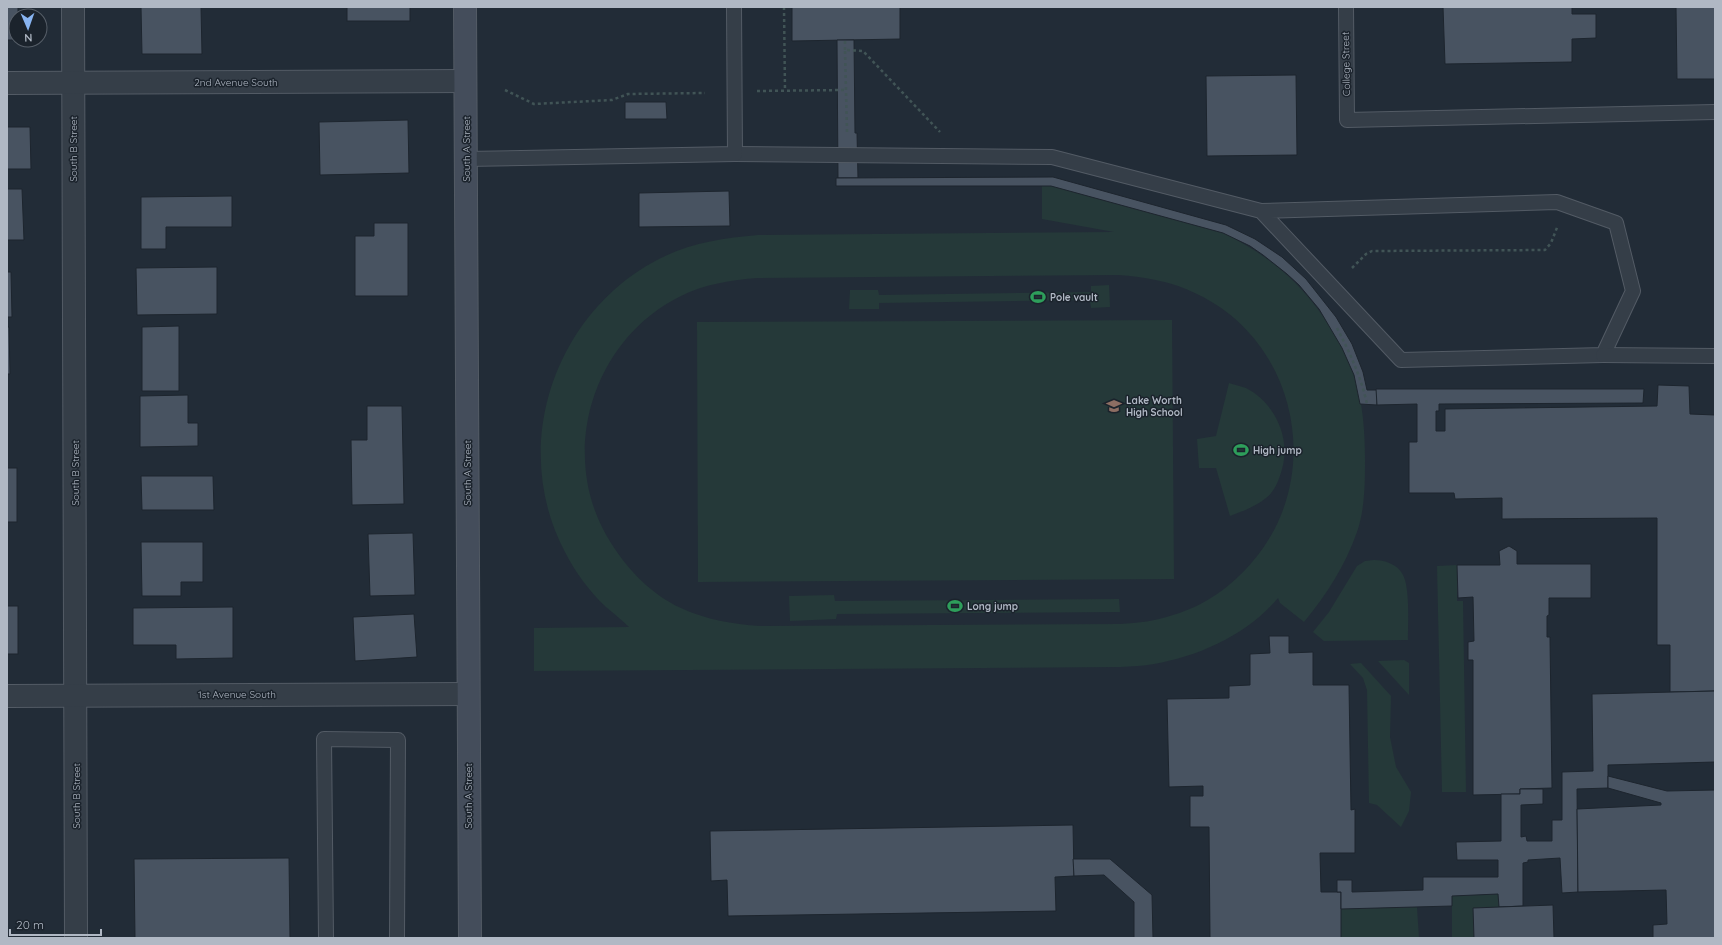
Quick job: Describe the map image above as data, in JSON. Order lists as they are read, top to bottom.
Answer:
{
  "streets": {
    "street": [
      "2nd Avenue South",
      "South B Street",
      "South A Street",
      "1st Avenue South"
    ],
    "lane": ["College Street"]
  },
  "crossings": [
    ["2nd Avenue South", "South B Street"],
    ["2nd Avenue South", "South A Street"],
    ["South B Street", "1st Avenue South"],
    ["South A Street", "1st Avenue South"]
  ],
  "places": {
    "sports": ["Pole vault", "High jump", "Long jump"],
    "school or university": ["Lake Worth High School"]
  },
  "scale_bar": "20 m",
  "north": "bottom"
}
